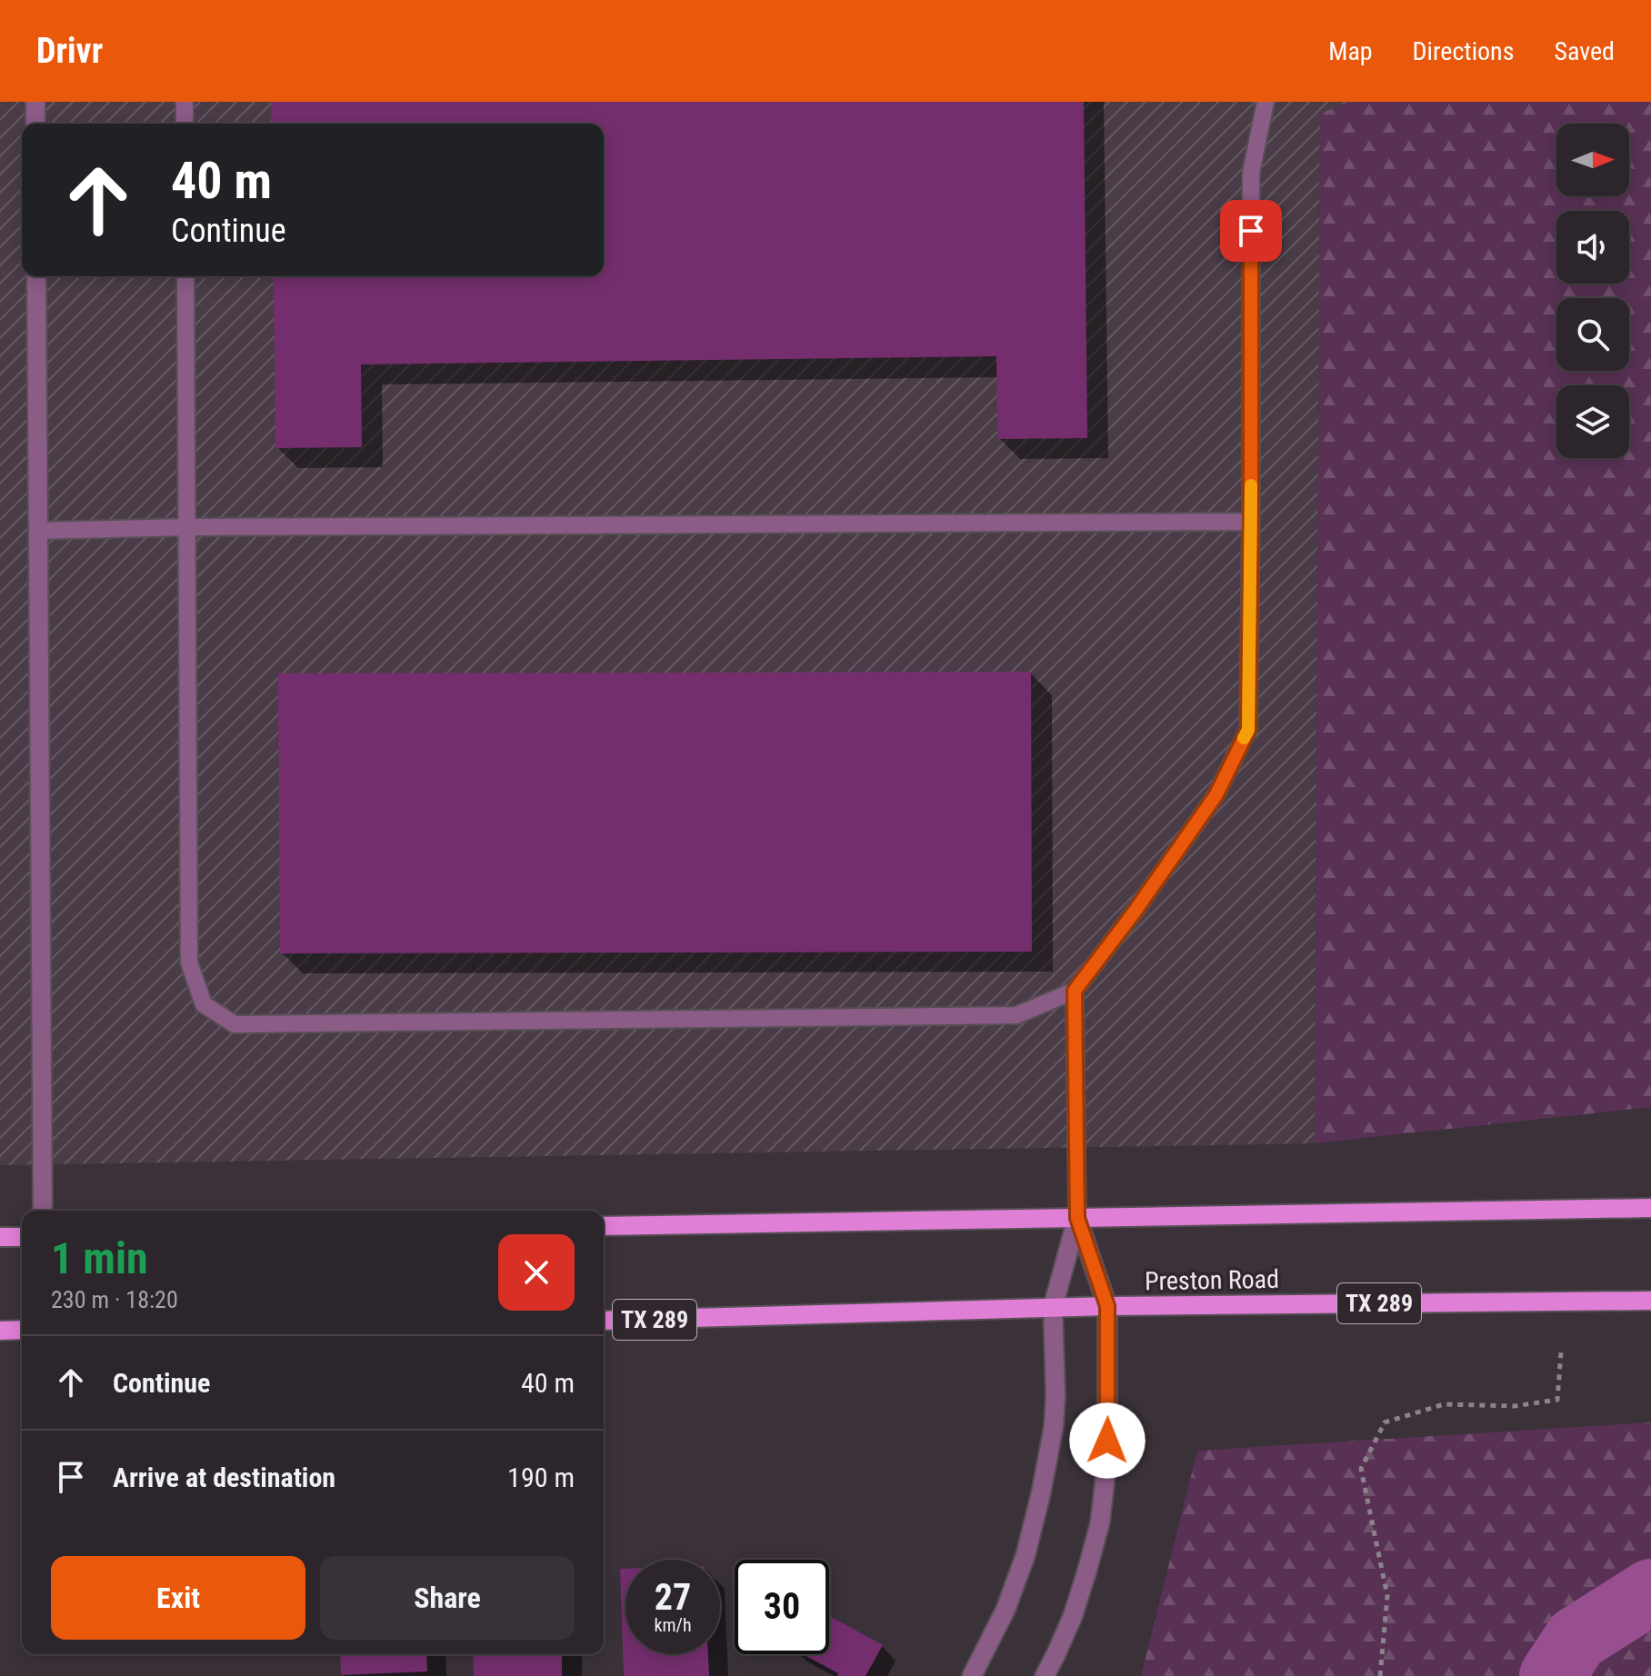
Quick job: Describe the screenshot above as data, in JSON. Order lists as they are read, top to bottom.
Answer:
{
  "streets": {
    "main road": ["Preston Road", "TX 289"]
  },
  "north": "right",
  "page": {
    "header": "Drivr",
    "nav": ["Map", "Directions", "Saved"],
    "turn": ["40 m", "Continue"],
    "heading": ["1 min", "230 m · 18:20"],
    "list": [
      {
        "name": "Continue",
        "value": "40 m"
      },
      {
        "name": "Arrive at destination",
        "value": "190 m"
      }
    ],
    "buttons": ["Exit", "Share"],
    "speed": "27 km/h",
    "limit": "30"
  }
}
